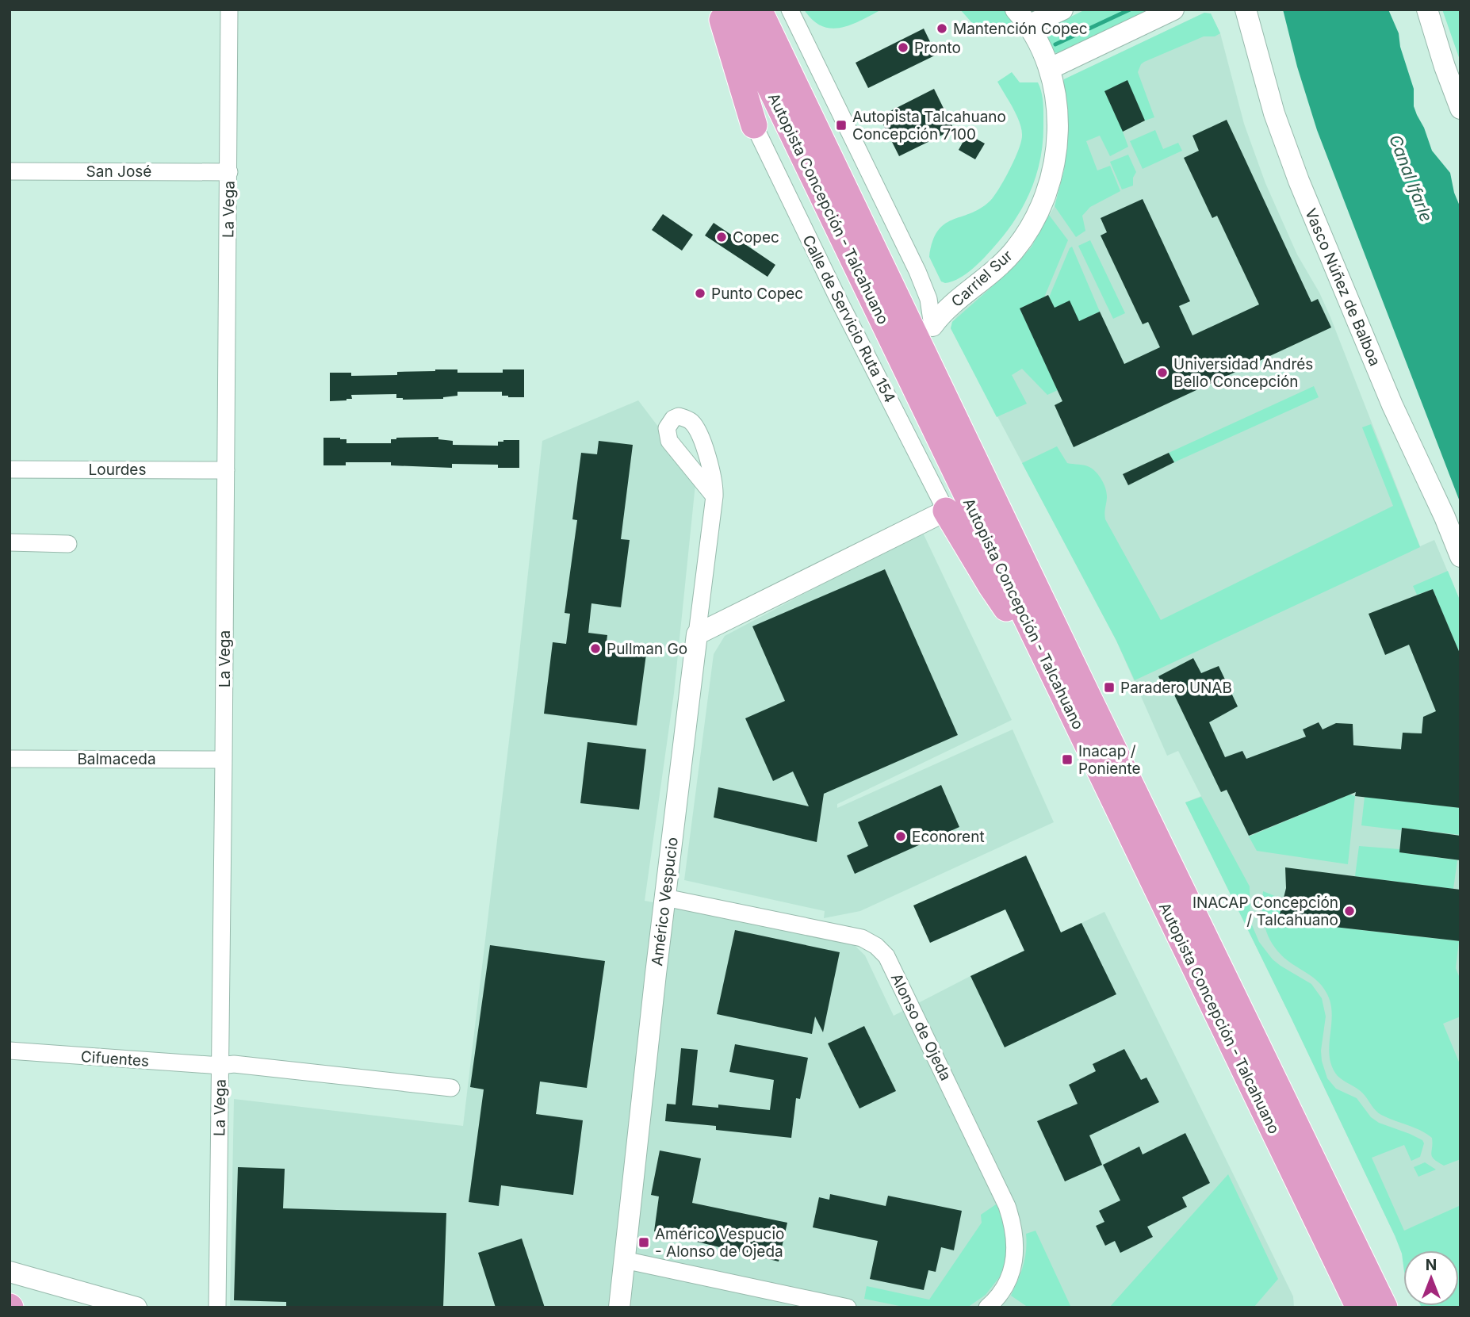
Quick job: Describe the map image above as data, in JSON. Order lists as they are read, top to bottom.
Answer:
{
  "streets": {
    "main road": ["Autopista Concepción - Talcahuano"],
    "street": [
      "San José",
      "La Vega",
      "Carriel Sur",
      "Vasco Núñez de Balboa",
      "Calle de Servicio Ruta 154",
      "Lourdes",
      "Balmaceda",
      "Américo Vespucio",
      "Alonso de Ojeda",
      "Cifuentes"
    ]
  },
  "crossings": [
    ["San José", "La Vega"],
    ["La Vega", "Lourdes"],
    ["La Vega", "Balmaceda"],
    ["La Vega", "Cifuentes"],
    ["Américo Vespucio", "Alonso de Ojeda"]
  ],
  "water": ["Canal Ifarle"],
  "places": {
    "other": [
      "Mantención Copec",
      "Pronto",
      "Copec",
      "Punto Copec",
      "Universidad Andrés Bello Concepción",
      "Pullman Go",
      "Econorent",
      "INACAP Concepción / Talcahuano"
    ],
    "transit": [
      "Autopista Talcahuano Concepción 7100",
      "Paradero UNAB",
      "Inacap / Poniente",
      "Américo Vespucio - Alonso de Ojeda"
    ]
  },
  "north": "top"
}
